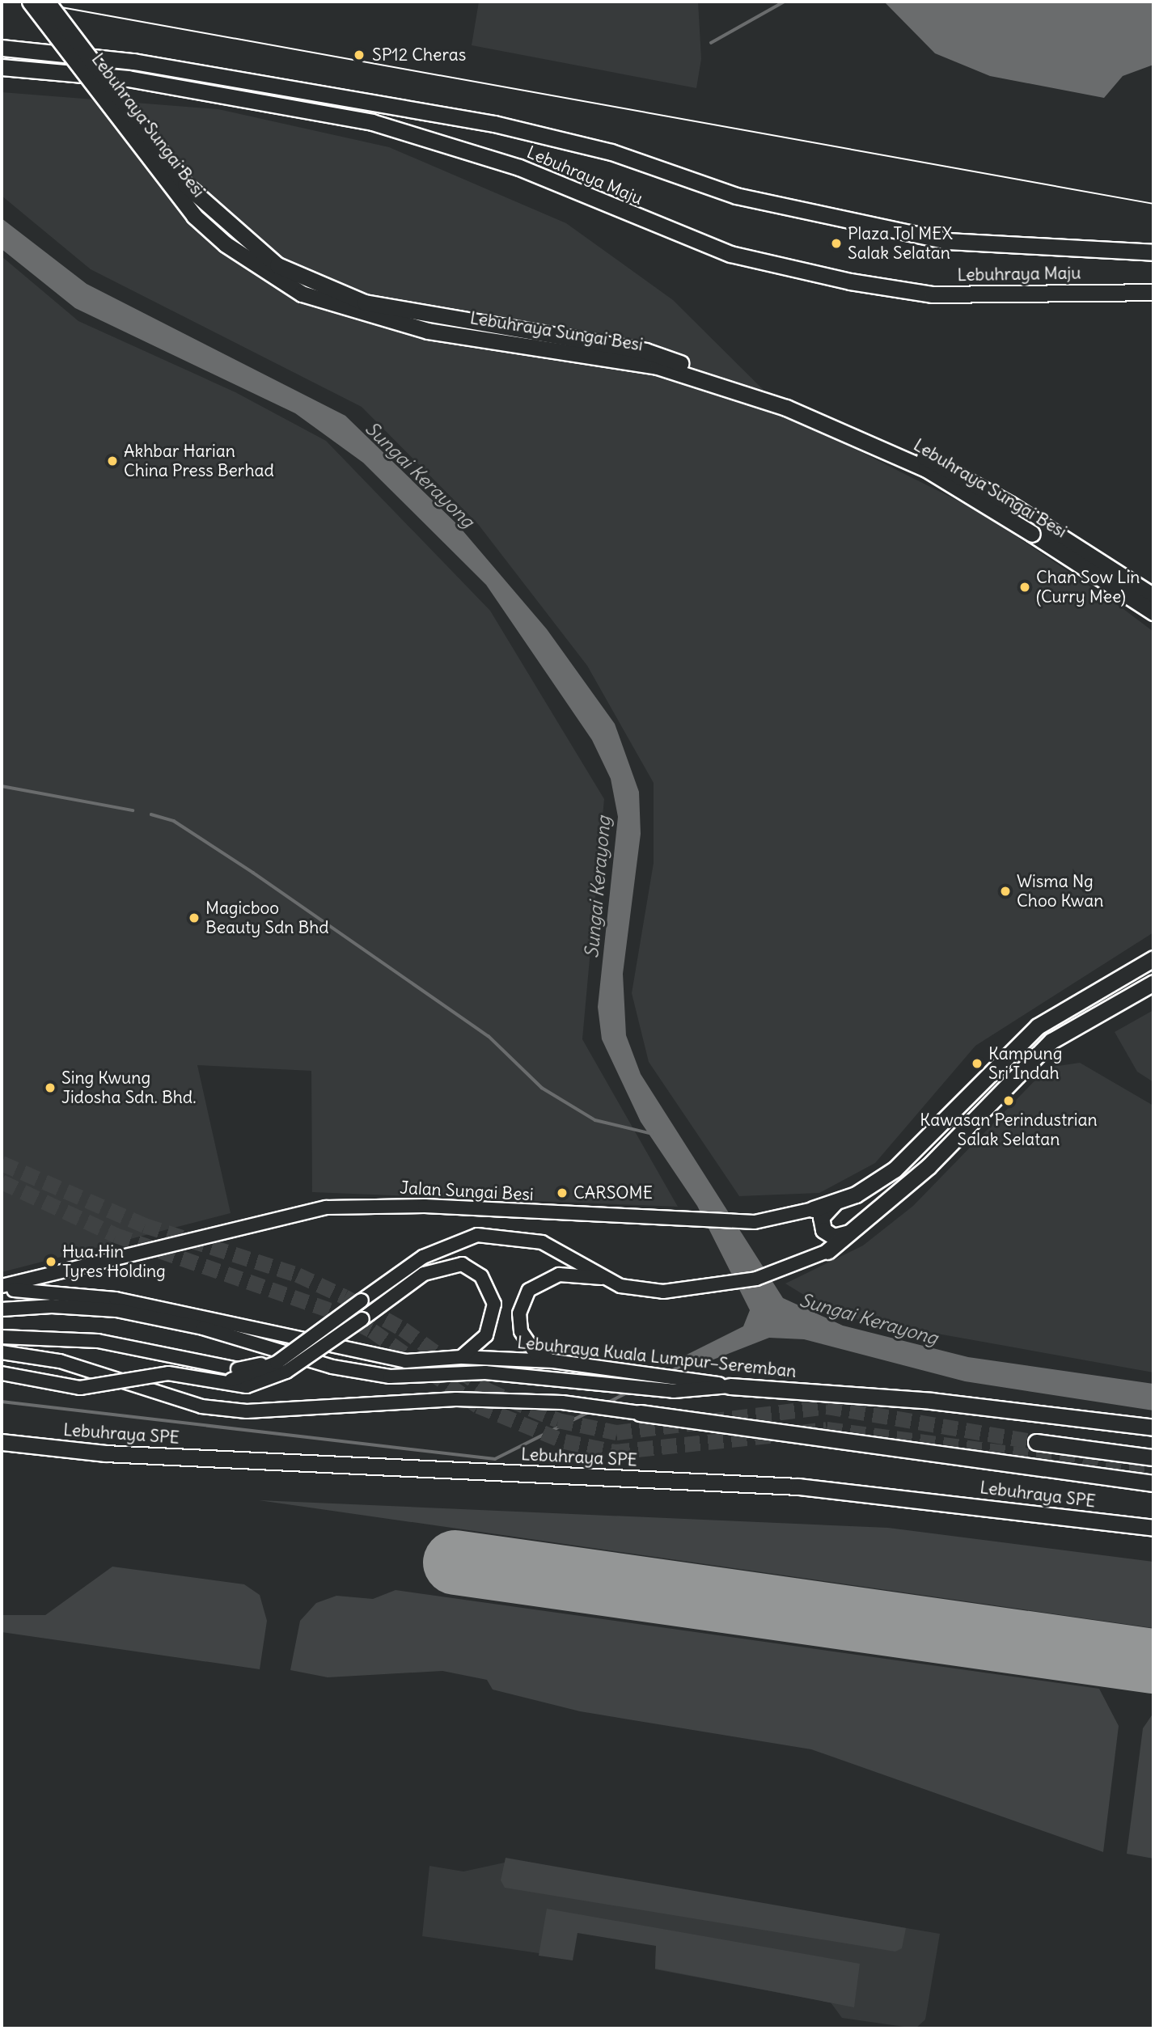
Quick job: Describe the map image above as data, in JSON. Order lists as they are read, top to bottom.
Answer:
{
  "streets": {
    "highway": [
      "Lebuhraya Sungai Besi",
      "Lebuhraya Maju",
      "Jalan Sungai Besi",
      "Lebuhraya Kuala Lumpur–Seremban",
      "Lebuhraya SPE"
    ]
  },
  "water": ["Sungai Kerayong"],
  "places": [
    "SP12 Cheras",
    "Plaza Tol MEX Salak Selatan",
    "Akhbar Harian China Press Berhad",
    "Chan Sow Lin (Curry Mee)",
    "Wisma Ng Choo Kwan",
    "Magicboo Beauty Sdn Bhd",
    "Kampung Sri Indah",
    "Sing Kwung Jidosha Sdn. Bhd.",
    "Kawasan Perindustrian Salak Selatan",
    "CARSOME",
    "Hua Hin Tyres Holding"
  ]
}
